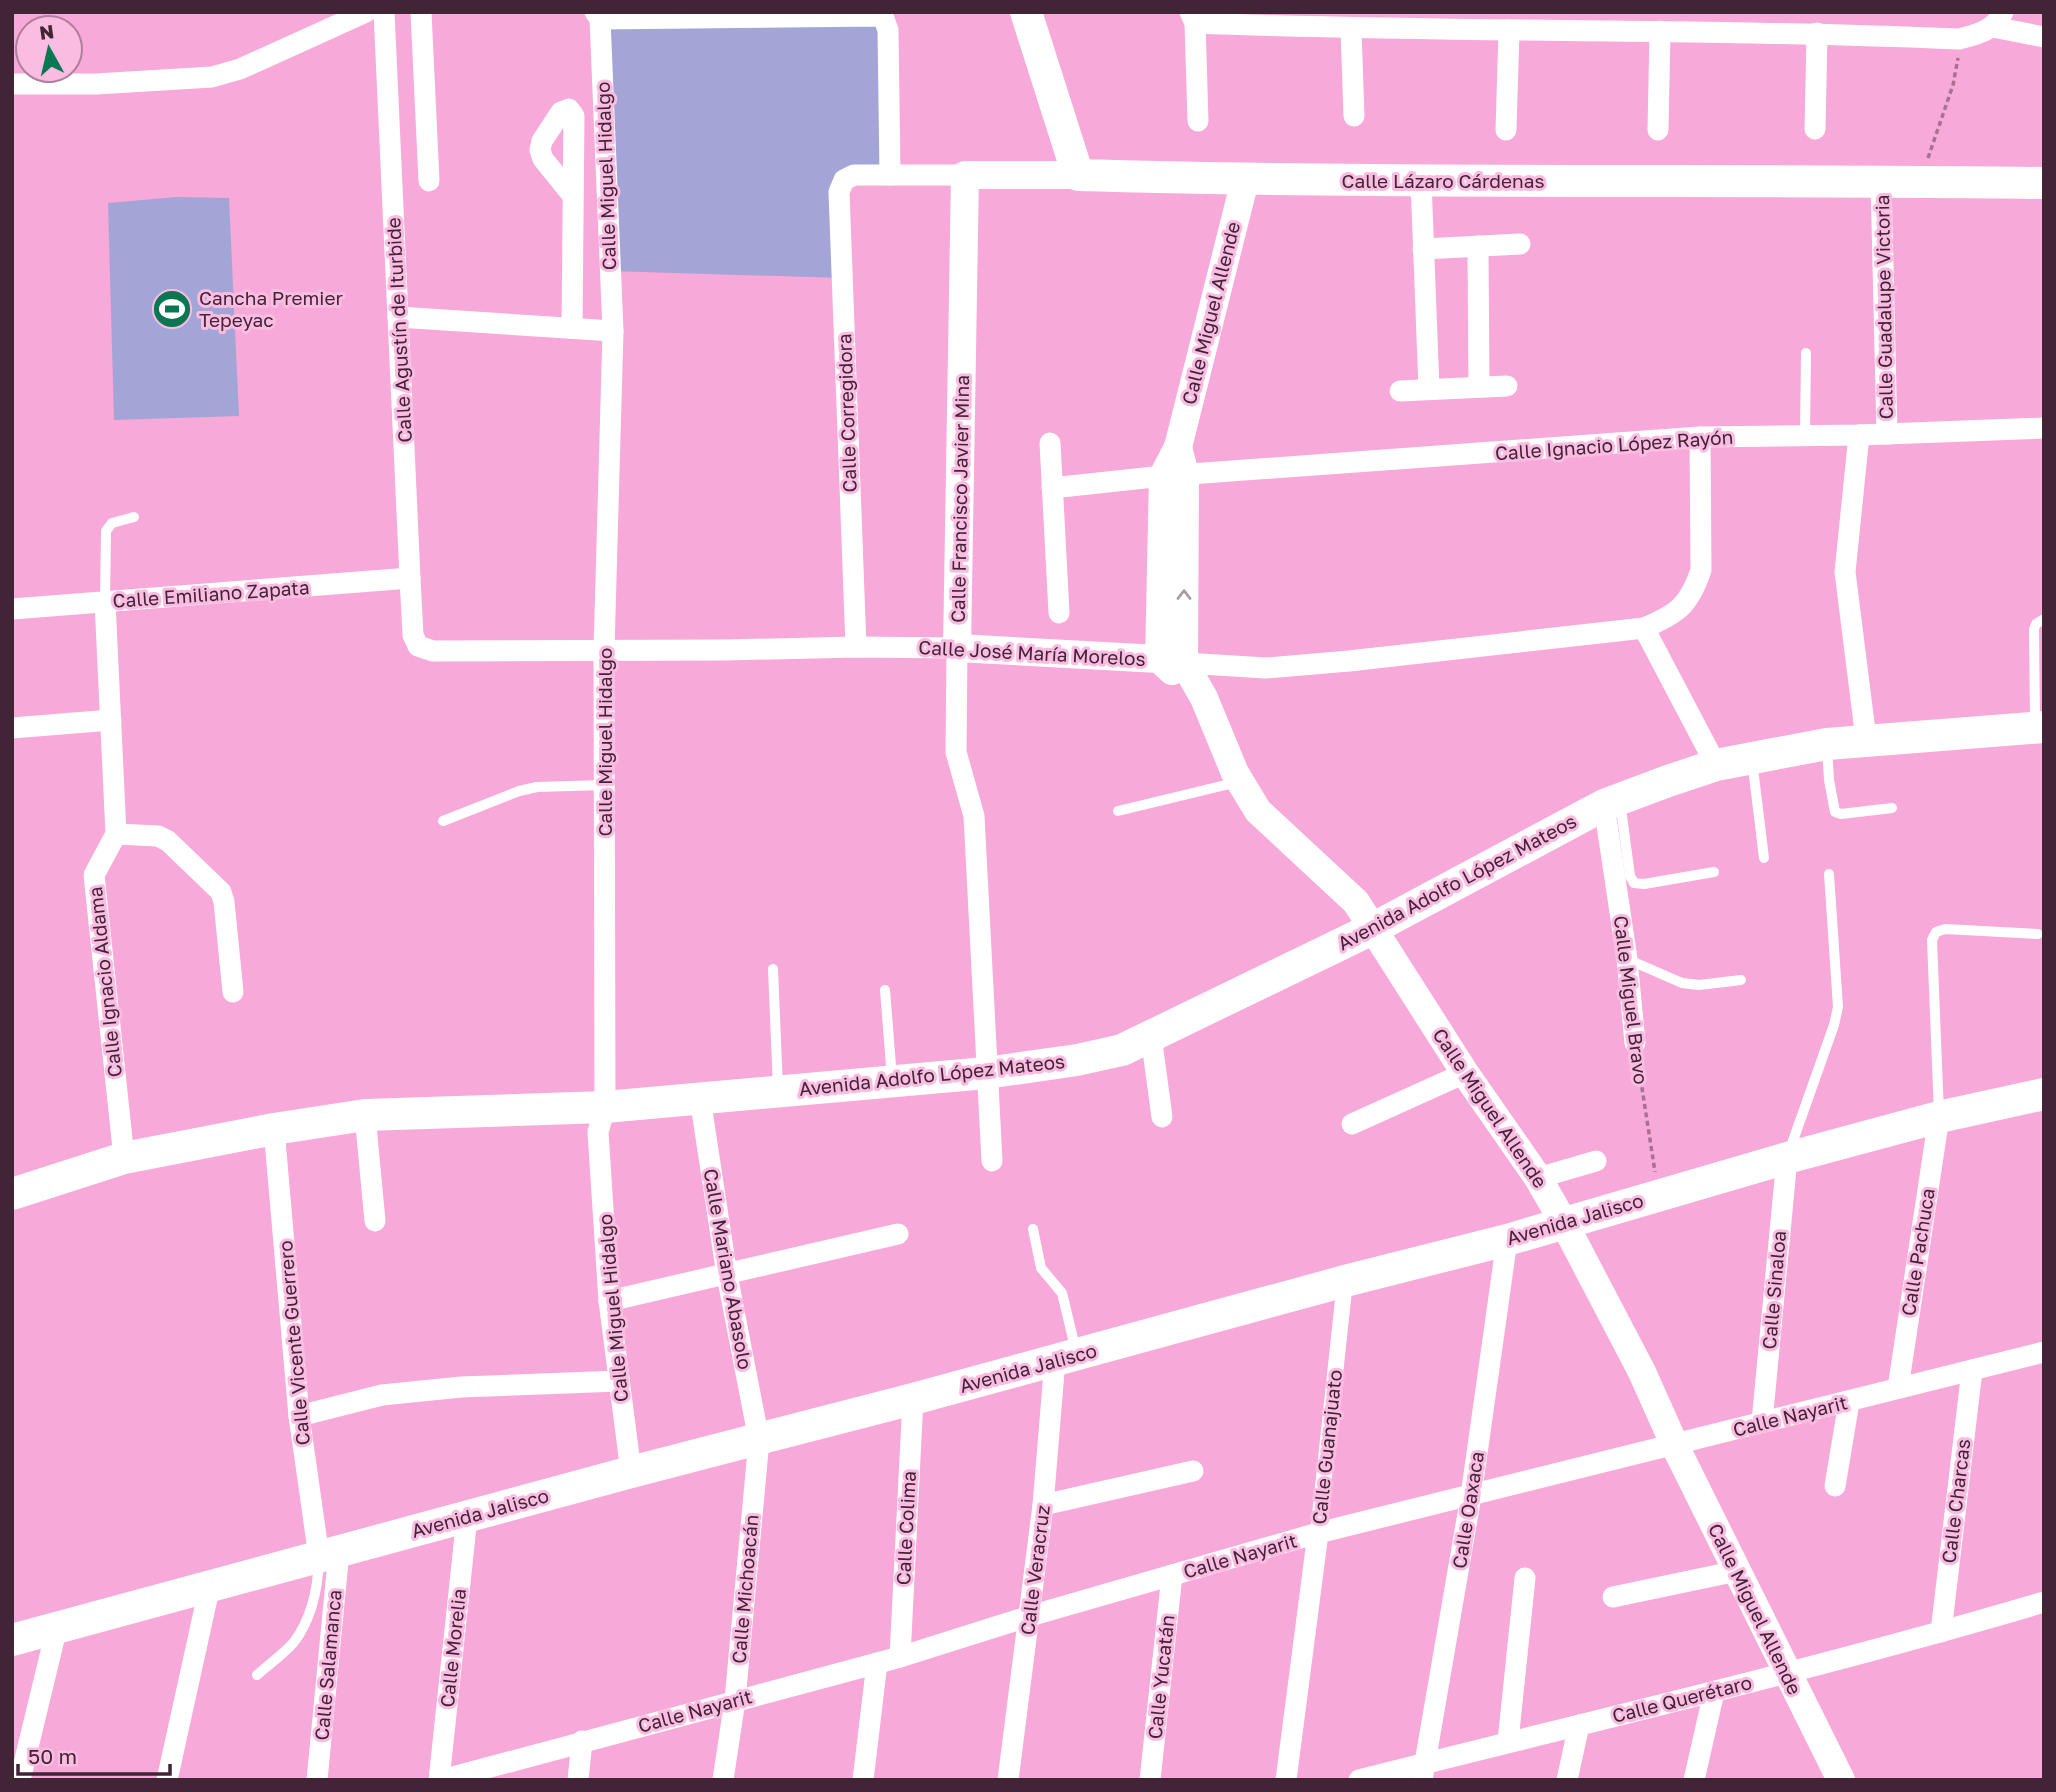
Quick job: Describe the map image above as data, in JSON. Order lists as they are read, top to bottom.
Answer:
{
  "streets": {
    "main road": ["Calle Lázaro Cárdenas", "Avenida Adolfo López Mateos", "Avenida Jalisco"],
    "street": [
      "Calle Miguel Hidalgo",
      "Calle Guadalupe Victoria",
      "Calle Miguel Allende",
      "Calle Agustín de Iturbide",
      "Calle Corregidora",
      "Calle Ignacio López Rayón",
      "Calle Francisco Javier Mina",
      "Calle Emiliano Zapata",
      "Calle José María Morelos",
      "Calle Ignacio Aldama",
      "Calle Miguel Bravo",
      "Calle Pachuca",
      "Calle Mariano Abasolo",
      "Calle Sinaloa",
      "Calle Vicente Guerrero",
      "Calle Nayarit",
      "Calle Guanajuato",
      "Calle Charcas",
      "Calle Oaxaca",
      "Calle Colima",
      "Calle Veracruz",
      "Calle Michoacán",
      "Calle Morelia",
      "Calle Salamanca",
      "Calle Yucatán",
      "Calle Querétaro"
    ]
  },
  "crossings": [
    ["Calle Miguel Hidalgo", "Calle José María Morelos"],
    ["Calle Miguel Hidalgo", "Avenida Adolfo López Mateos"],
    ["Calle Miguel Hidalgo", "Avenida Jalisco"],
    ["Calle Lázaro Cárdenas", "Calle Guadalupe Victoria"],
    ["Calle Lázaro Cárdenas", "Calle Miguel Allende"],
    ["Calle Lázaro Cárdenas", "Calle Corregidora"],
    ["Calle Lázaro Cárdenas", "Calle Francisco Javier Mina"],
    ["Calle Guadalupe Victoria", "Calle Ignacio López Rayón"],
    ["Calle Guadalupe Victoria", "Avenida Adolfo López Mateos"],
    ["Calle Miguel Allende", "Calle Ignacio López Rayón"],
    ["Calle Miguel Allende", "Calle José María Morelos"],
    ["Calle Miguel Allende", "Avenida Adolfo López Mateos"],
    ["Calle Miguel Allende", "Avenida Jalisco"],
    ["Calle Miguel Allende", "Calle Nayarit"],
    ["Calle Miguel Allende", "Calle Querétaro"],
    ["Calle Agustín de Iturbide", "Calle Emiliano Zapata"],
    ["Calle Agustín de Iturbide", "Calle José María Morelos"],
    ["Calle Corregidora", "Calle José María Morelos"],
    ["Calle Ignacio López Rayón", "Calle José María Morelos"],
    ["Calle Francisco Javier Mina", "Calle José María Morelos"],
    ["Calle Francisco Javier Mina", "Avenida Adolfo López Mateos"],
    ["Avenida Adolfo López Mateos", "Calle Ignacio Aldama"],
    ["Avenida Adolfo López Mateos", "Calle Miguel Bravo"],
    ["Avenida Adolfo López Mateos", "Calle Mariano Abasolo"],
    ["Avenida Adolfo López Mateos", "Calle Vicente Guerrero"],
    ["Calle Miguel Bravo", "Avenida Jalisco"],
    ["Avenida Jalisco", "Calle Pachuca"],
    ["Avenida Jalisco", "Calle Mariano Abasolo"],
    ["Avenida Jalisco", "Calle Sinaloa"],
    ["Avenida Jalisco", "Calle Vicente Guerrero"],
    ["Avenida Jalisco", "Calle Guanajuato"],
    ["Avenida Jalisco", "Calle Oaxaca"],
    ["Avenida Jalisco", "Calle Colima"],
    ["Avenida Jalisco", "Calle Veracruz"],
    ["Avenida Jalisco", "Calle Michoacán"],
    ["Avenida Jalisco", "Calle Morelia"],
    ["Avenida Jalisco", "Calle Salamanca"],
    ["Calle Pachuca", "Calle Nayarit"],
    ["Calle Mariano Abasolo", "Calle Michoacán"],
    ["Calle Sinaloa", "Calle Nayarit"],
    ["Calle Vicente Guerrero", "Calle Salamanca"],
    ["Calle Nayarit", "Calle Guanajuato"],
    ["Calle Nayarit", "Calle Charcas"],
    ["Calle Nayarit", "Calle Oaxaca"],
    ["Calle Nayarit", "Calle Colima"],
    ["Calle Nayarit", "Calle Veracruz"],
    ["Calle Nayarit", "Calle Michoacán"],
    ["Calle Nayarit", "Calle Morelia"],
    ["Calle Nayarit", "Calle Yucatán"],
    ["Calle Charcas", "Calle Querétaro"],
    ["Calle Oaxaca", "Calle Querétaro"]
  ],
  "places": {
    "sports": ["Cancha Premier Tepeyac"]
  },
  "scale_bar": "50 m",
  "north": "top"
}
